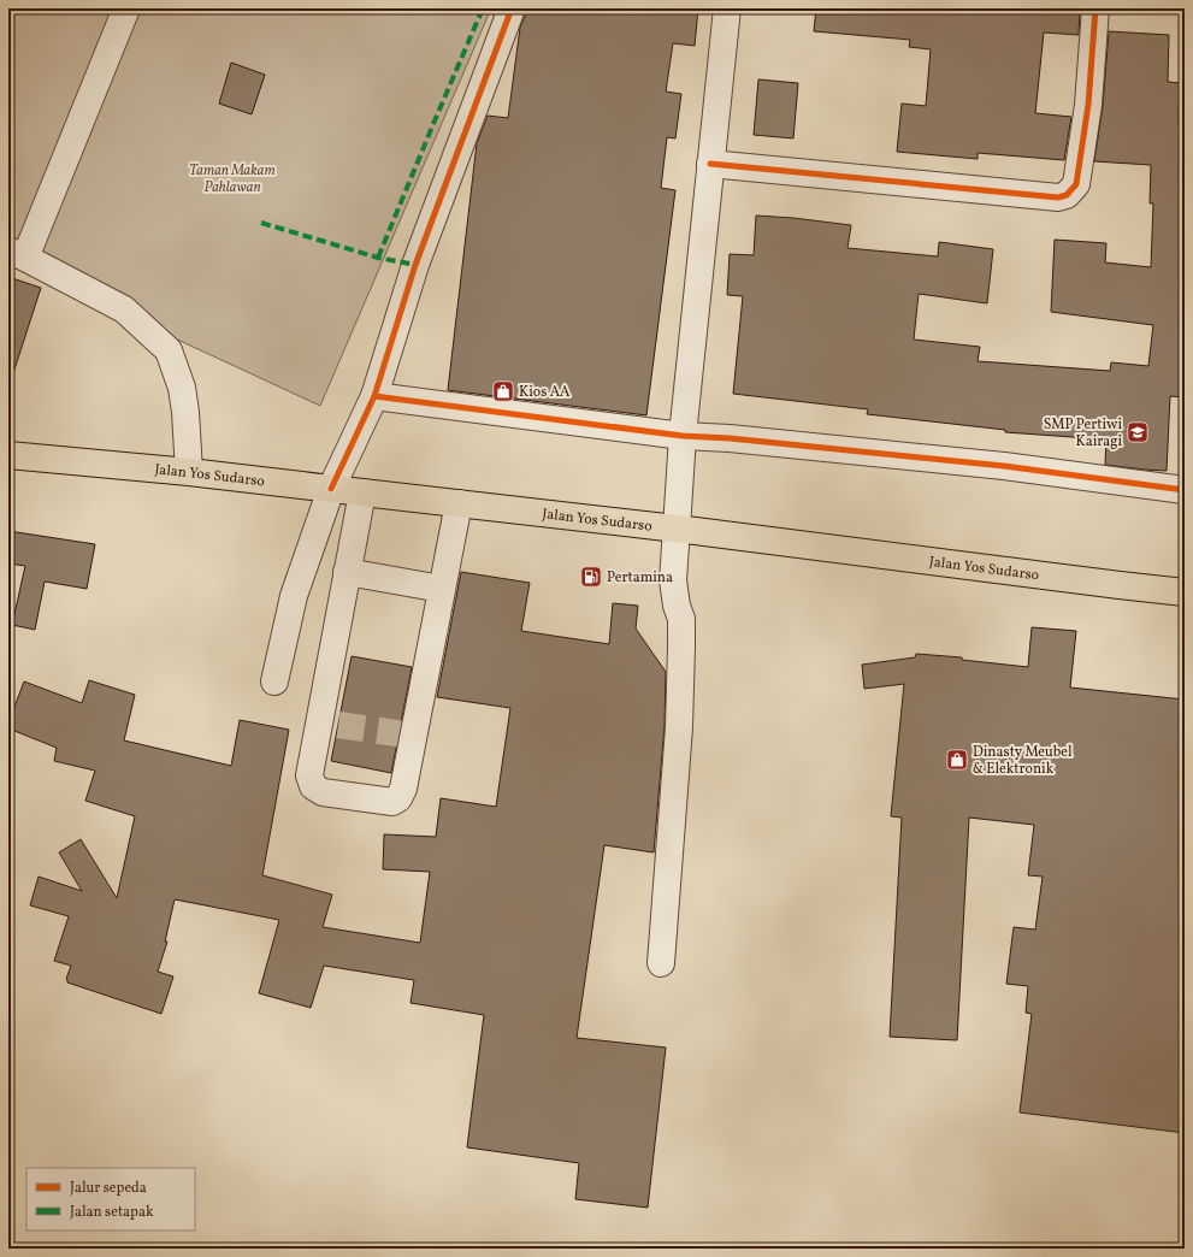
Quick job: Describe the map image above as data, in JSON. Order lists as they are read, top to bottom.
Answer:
{
  "streets": {
    "highway": ["Jalan Yos Sudarso"]
  },
  "parks": ["Taman Makam Pahlawan"],
  "places": {
    "shop": ["Kios AA", "Dinasty Meubel & Elektronik"],
    "school or university": ["SMP Pertiwi Kairagi"],
    "fuel station": ["Pertamina"]
  },
  "legend": ["Jalur sepeda", "Jalan setapak"]
}
